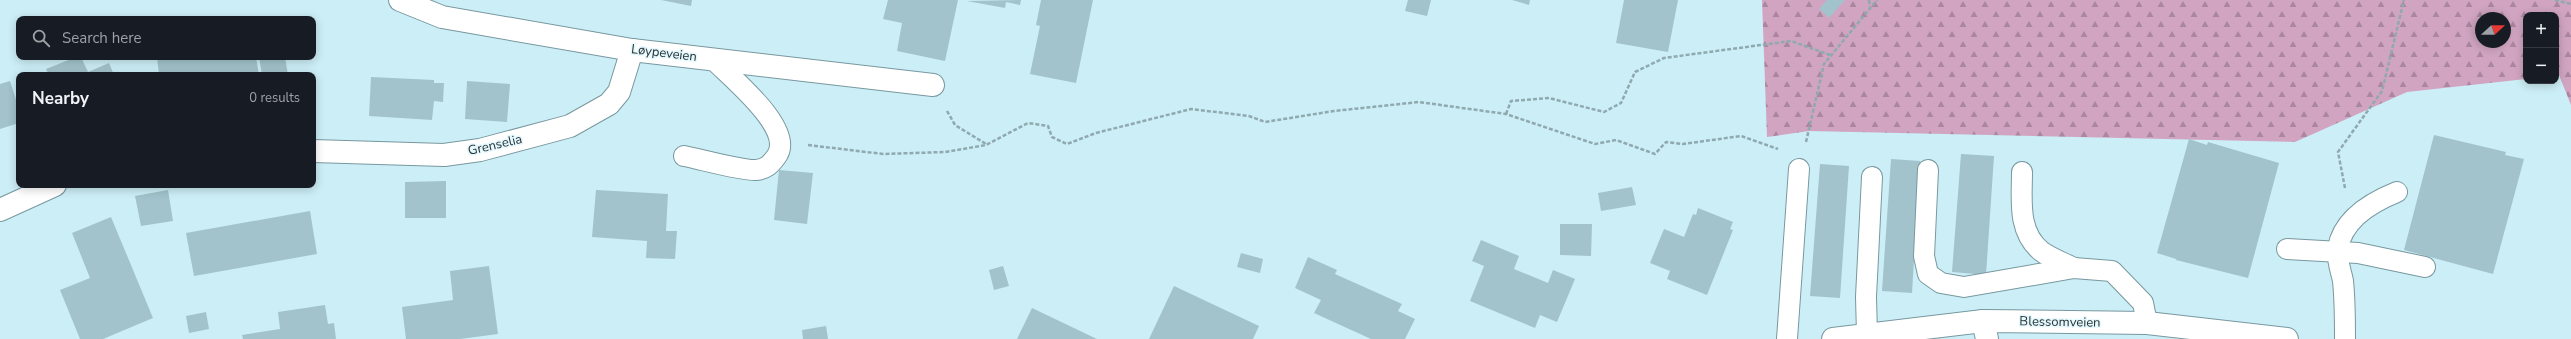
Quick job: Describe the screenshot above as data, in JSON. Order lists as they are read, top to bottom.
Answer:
{
  "streets": {
    "street": ["Løypeveien", "Grenselia", "Blessomveien"]
  },
  "crossings": [
    ["Løypeveien", "Grenselia"]
  ],
  "north": "right",
  "page": {
    "map_buttons": ["+", "−"],
    "search": "Search here",
    "heading": ["Nearby", "0 results"]
  }
}
